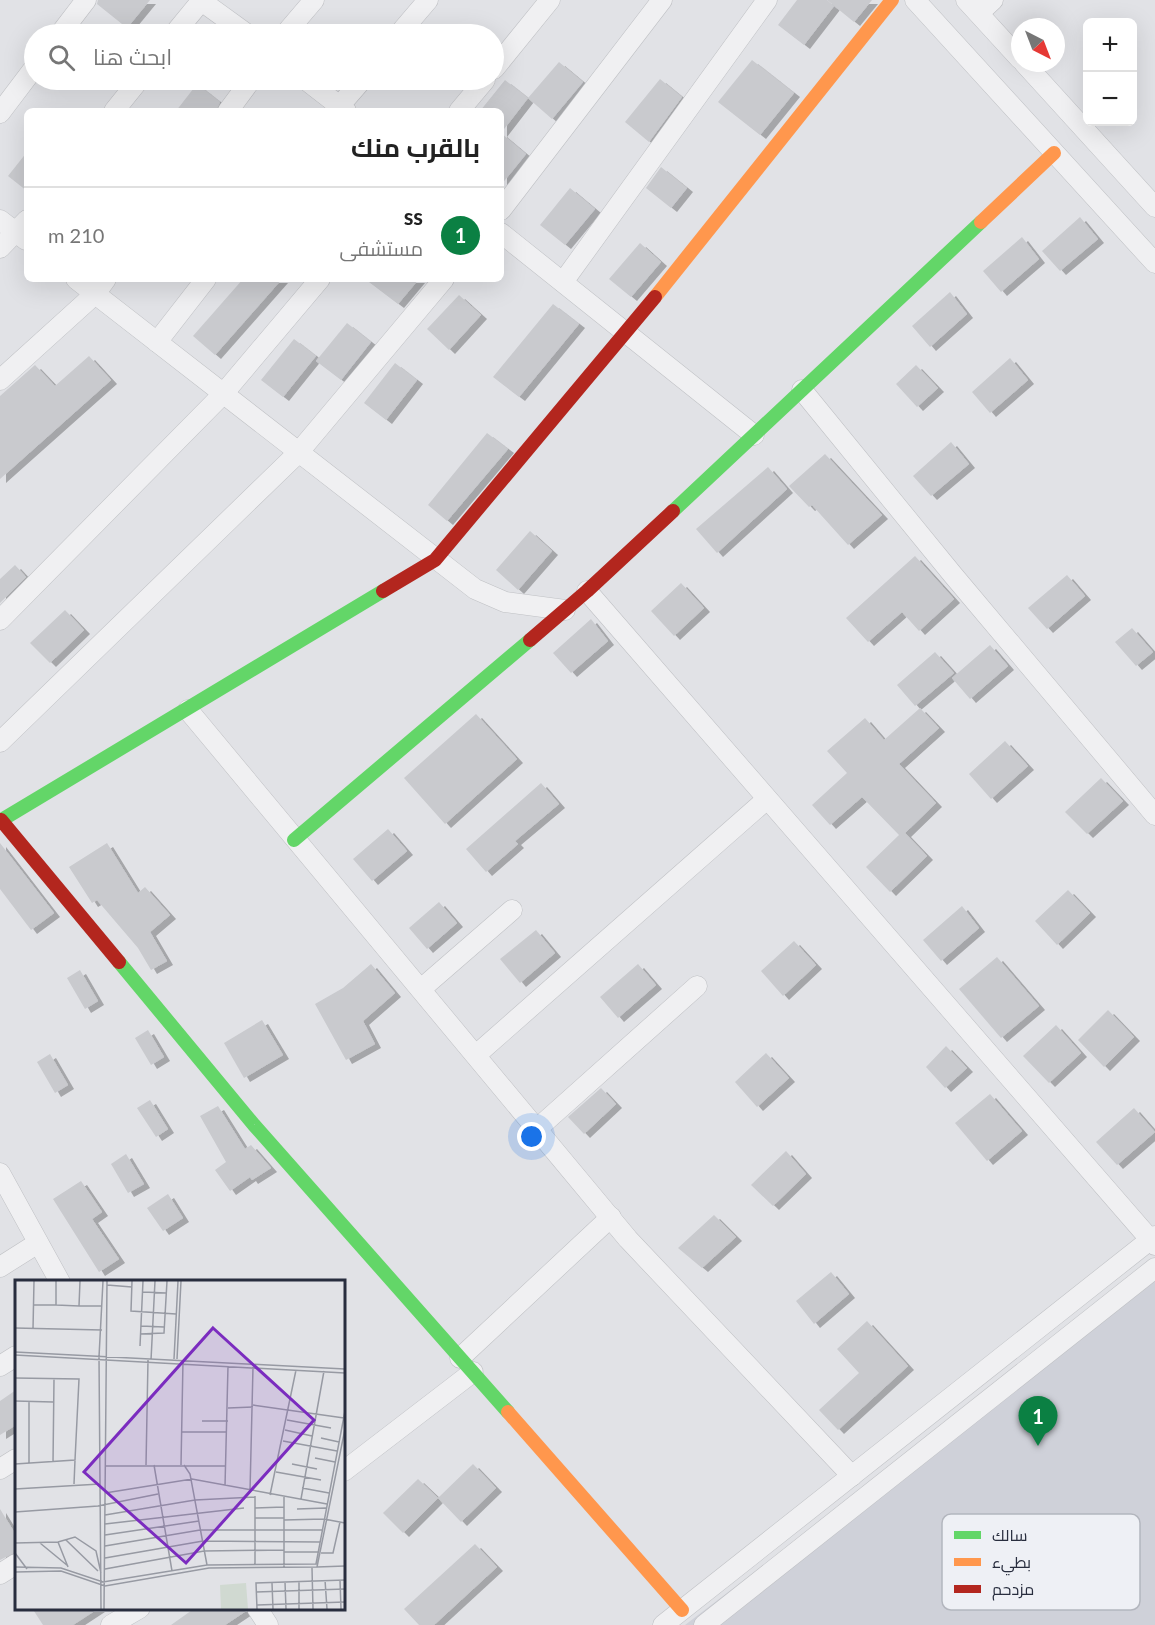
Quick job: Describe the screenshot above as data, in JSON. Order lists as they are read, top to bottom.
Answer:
{
  "legend": ["سالك", "بطيء", "مزدحم"],
  "north": "bottom right",
  "page": {
    "map_buttons": ["+", "−"],
    "search": "ابحث هنا",
    "heading": "بالقرب منك",
    "list": [
      {
        "mark": "1",
        "name": "ss",
        "note": "مستشفى",
        "value": "210 m"
      }
    ],
    "pins": "1"
  }
}
